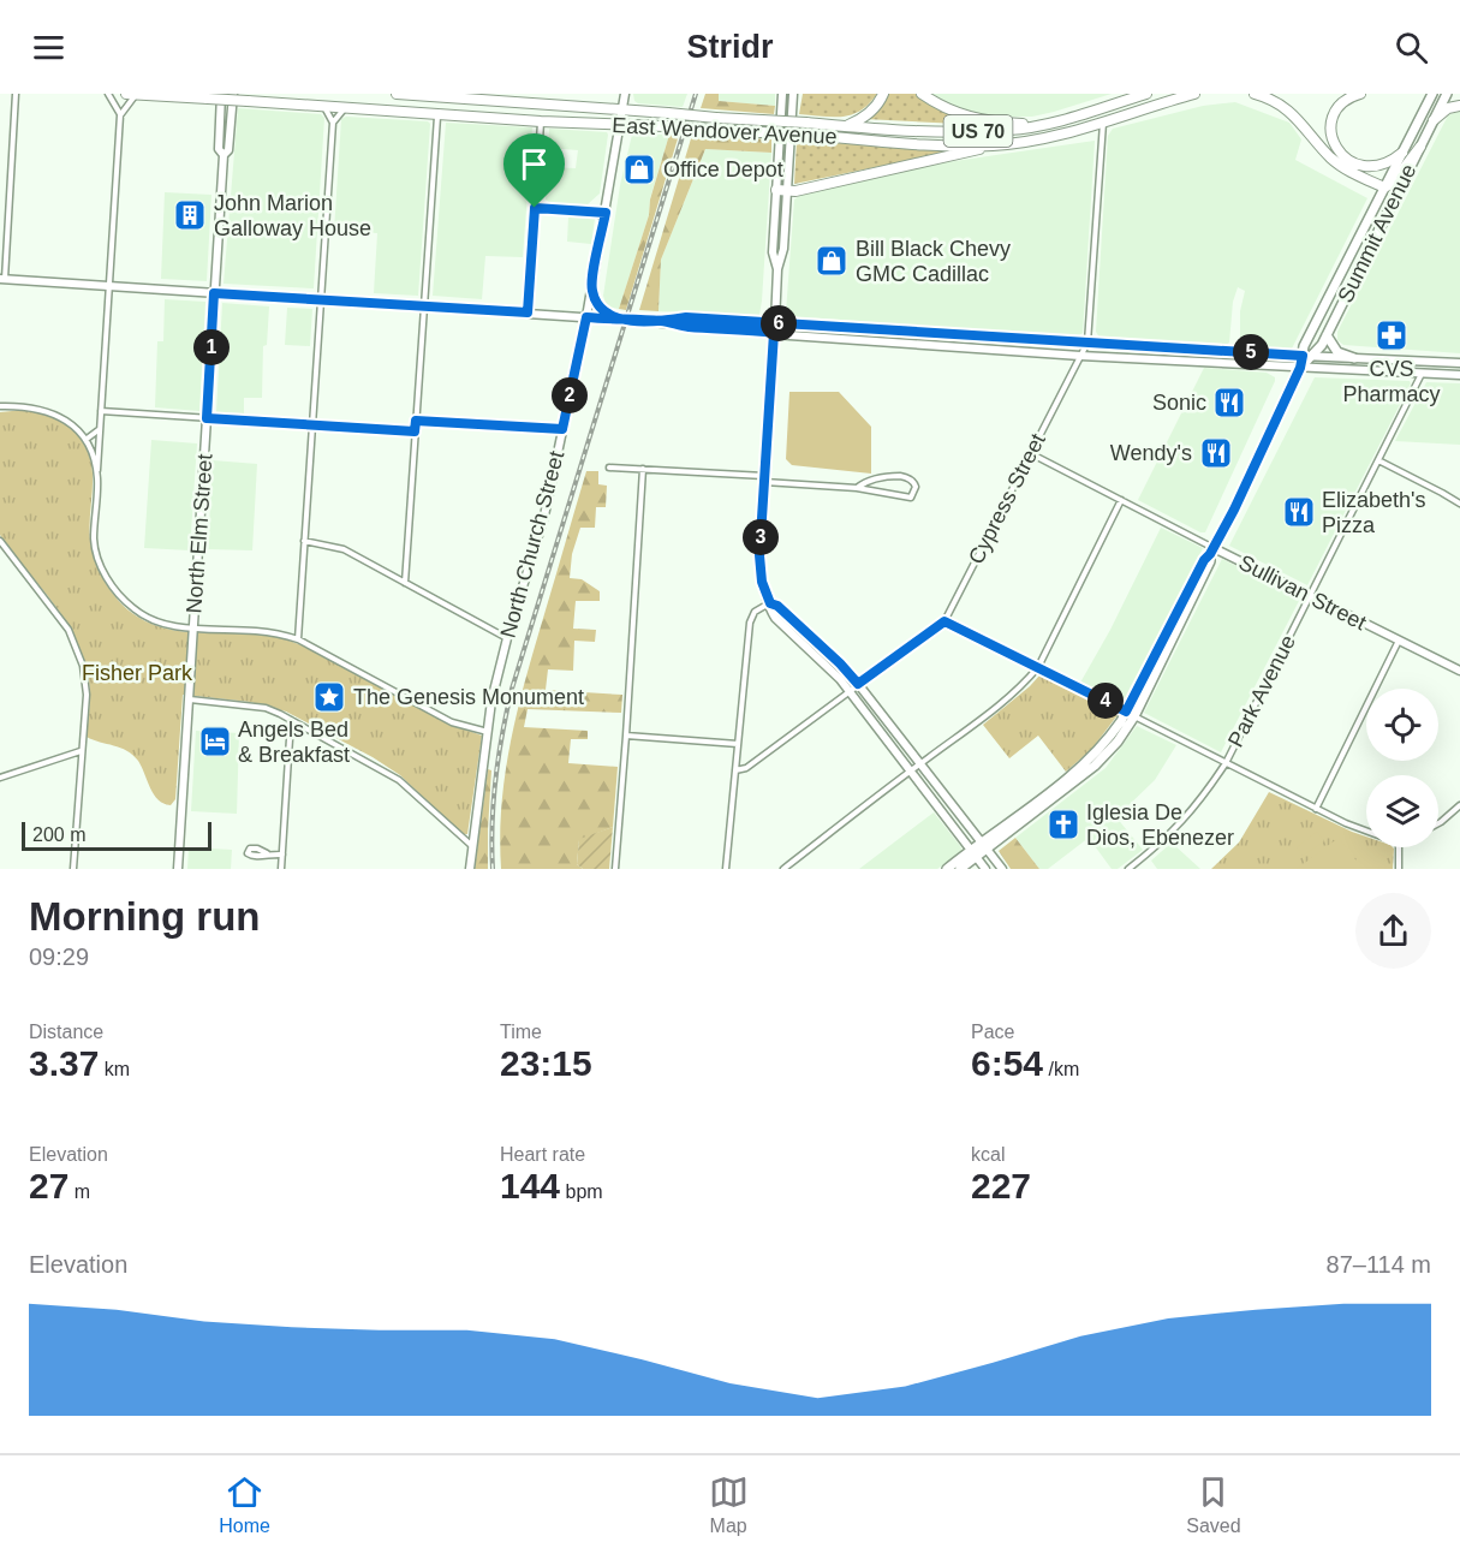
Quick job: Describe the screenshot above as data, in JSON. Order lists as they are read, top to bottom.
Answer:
{
  "streets": {
    "highway": ["East Wendover Avenue", "US 70"],
    "main road": [
      "Summit Avenue",
      "North Elm Street",
      "North Church Street",
      "Sullivan Street"
    ],
    "street": ["Cypress Street", "Park Avenue"]
  },
  "crossings": [
    ["East Wendover Avenue", "US 70"],
    ["East Wendover Avenue", "Cypress Street"],
    ["East Wendover Avenue", "North Church Street"],
    ["Summit Avenue", "Sullivan Street"],
    ["Cypress Street", "Sullivan Street"],
    ["Sullivan Street", "Park Avenue"]
  ],
  "parks": ["Fisher Park"],
  "places": {
    "shop": ["Office Depot", "Bill Black Chevy GMC Cadillac"],
    "building": ["John Marion Galloway House"],
    "pharmacy": ["CVS Pharmacy"],
    "restaurant": ["Sonic", "Wendy's", "Elizabeth's Pizza"],
    "place": ["The Genesis Monument"],
    "hotel": ["Angels Bed & Breakfast"],
    "church": ["Iglesia De Dios, Ebenezer"]
  },
  "scale_bar": "200 m",
  "page": {
    "header": "Stridr",
    "pins": [
      "6",
      "1",
      "5",
      "2",
      "3",
      "4"
    ],
    "scale": "200 m",
    "heading": ["Morning run", "09:29"],
    "stats": [
      ["Distance", "3.37 km"],
      ["Time", "23:15"],
      ["Pace", "6:54 /km"],
      ["Elevation", "27 m"],
      ["Heart rate", "144 bpm"],
      ["kcal", "227"]
    ],
    "chart": ["Elevation", "87–114 m"],
    "tabs": ["Home", "Map", "Saved"]
  }
}
